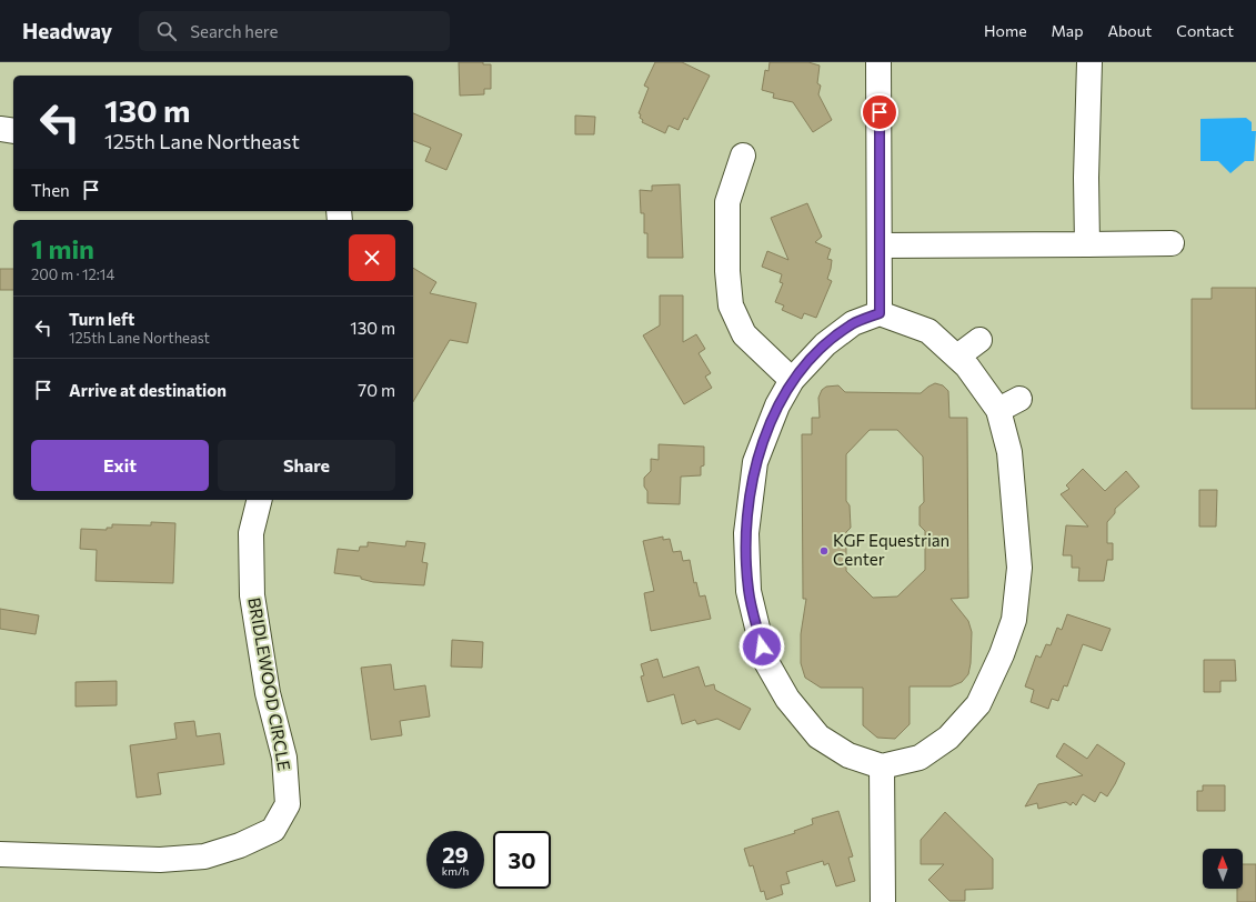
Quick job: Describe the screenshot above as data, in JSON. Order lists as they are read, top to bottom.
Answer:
{
  "streets": {
    "street": ["BRIDLEWOOD CIRCLE"]
  },
  "places": ["KGF Equestrian Center"],
  "north": "top",
  "page": {
    "header": "Headway",
    "search": "Search here",
    "nav": [
      "Home",
      "Map",
      "About",
      "Contact"
    ],
    "turn": ["130 m", "125th Lane Northeast"],
    "then": "Then",
    "heading": ["1 min", "200 m · 12:14"],
    "list": [
      {
        "name": "Turn left",
        "note": "125th Lane Northeast",
        "value": "130 m"
      },
      {
        "name": "Arrive at destination",
        "value": "70 m"
      }
    ],
    "buttons": ["Exit", "Share"],
    "speed": "29 km/h",
    "limit": "30"
  }
}
